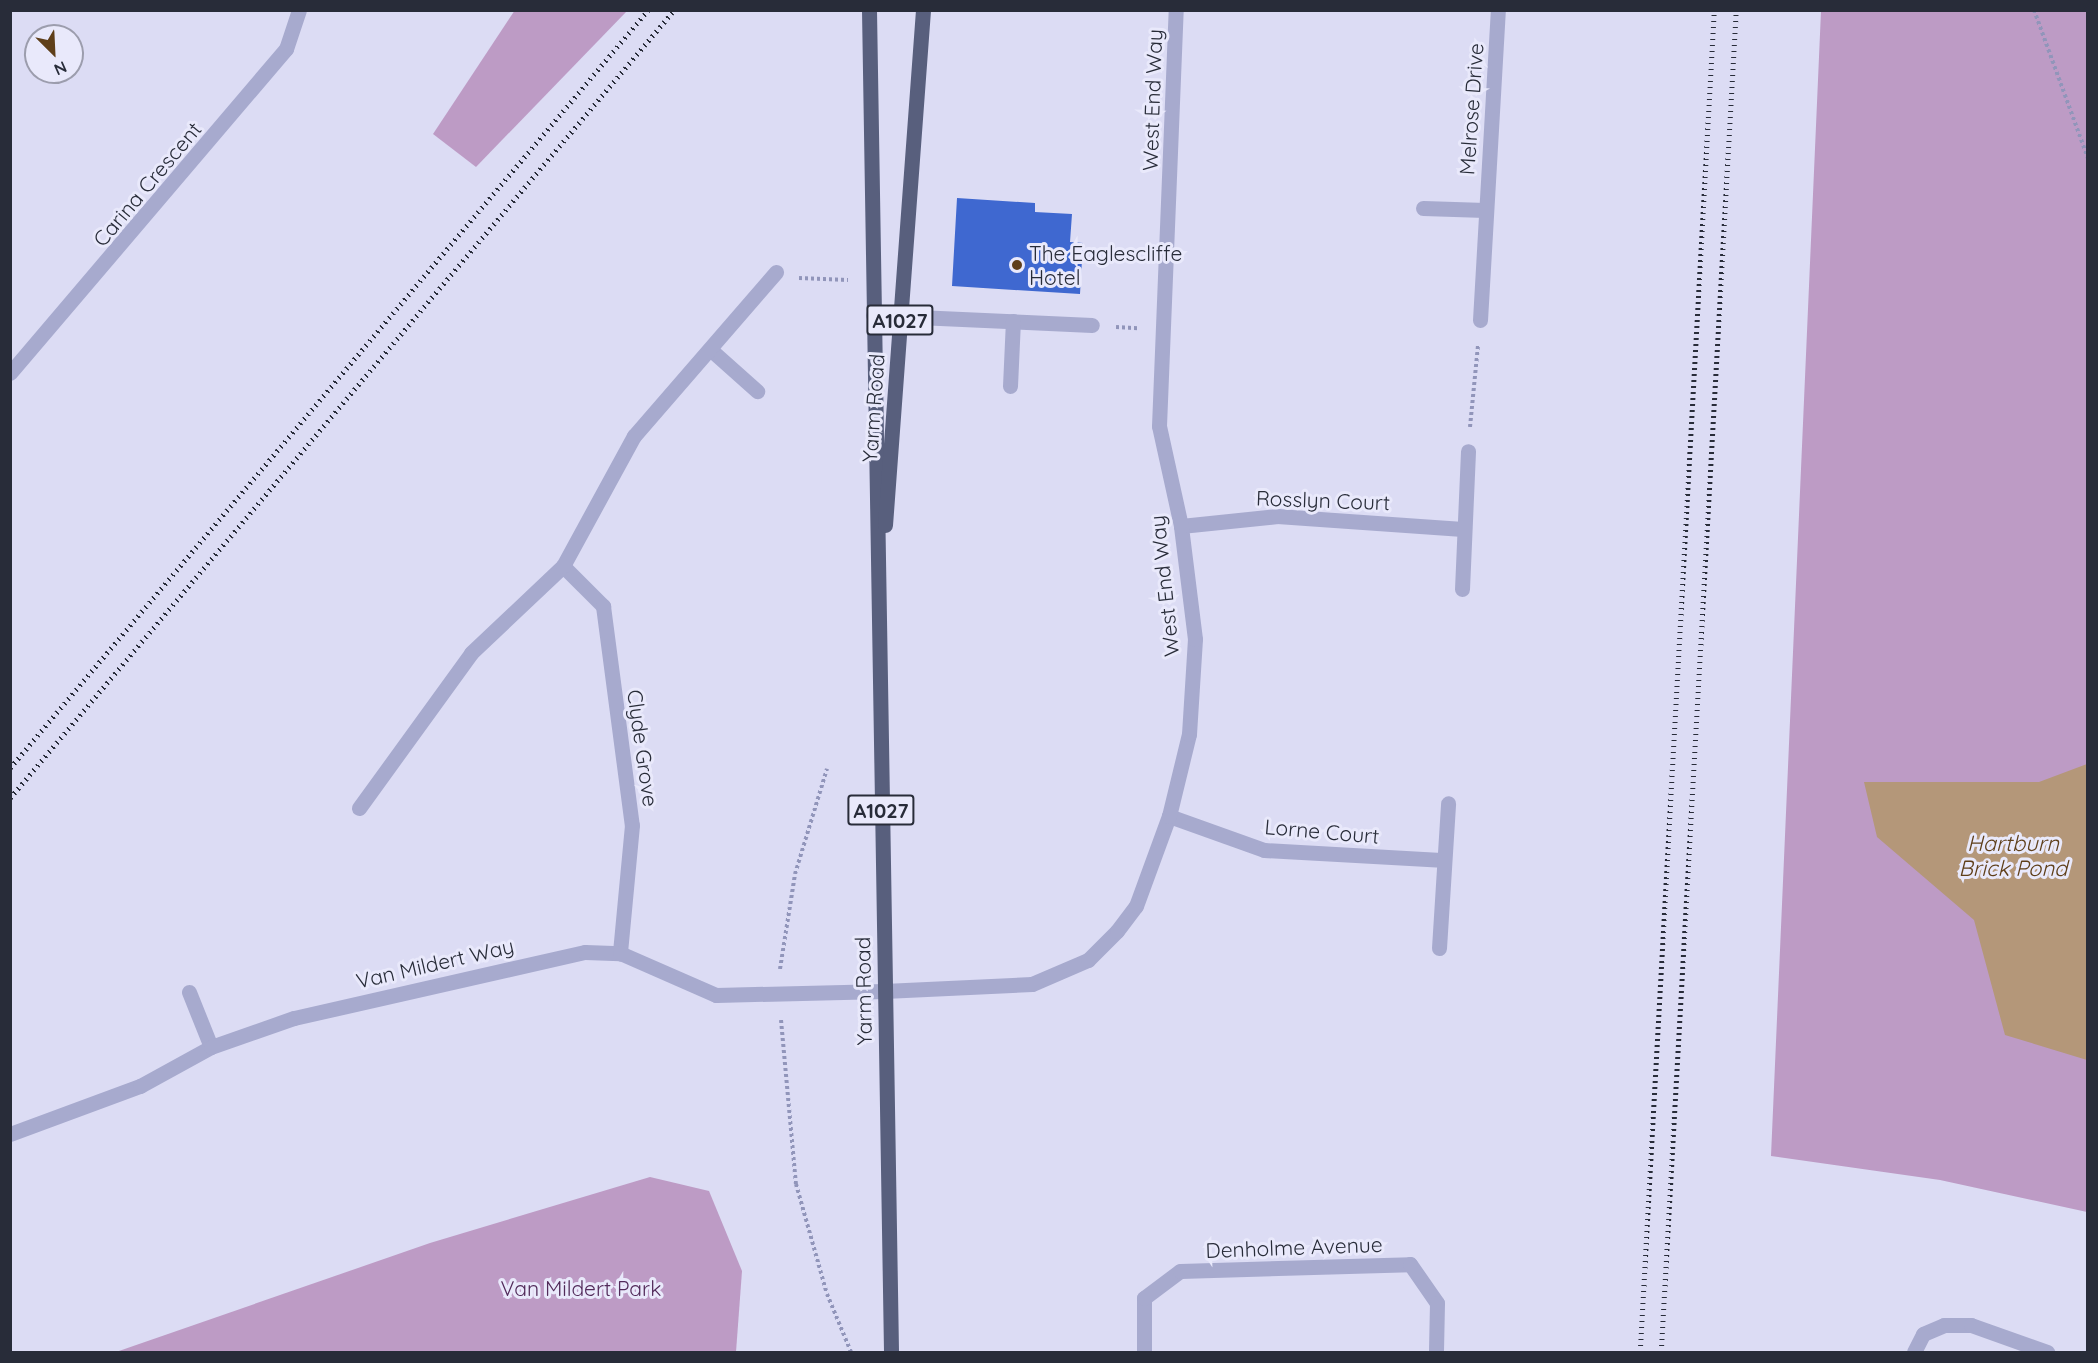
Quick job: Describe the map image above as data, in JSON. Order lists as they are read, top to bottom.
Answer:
{
  "streets": {
    "main road": ["A1027", "Yarm Road"],
    "street": [
      "West End Way",
      "Melrose Drive",
      "Carina Crescent",
      "Rosslyn Court",
      "Clyde Grove",
      "Lorne Court",
      "Van Mildert Way",
      "Denholme Avenue"
    ]
  },
  "crossings": [
    ["West End Way", "Yarm Road"],
    ["West End Way", "Rosslyn Court"],
    ["West End Way", "Lorne Court"],
    ["West End Way", "Van Mildert Way"],
    ["Yarm Road", "Van Mildert Way"],
    ["Clyde Grove", "Van Mildert Way"]
  ],
  "water": ["Hartburn Brick Pond"],
  "parks": ["Van Mildert Park"],
  "places": ["The Eaglescliffe Hotel"],
  "north": "bottom right"
}
